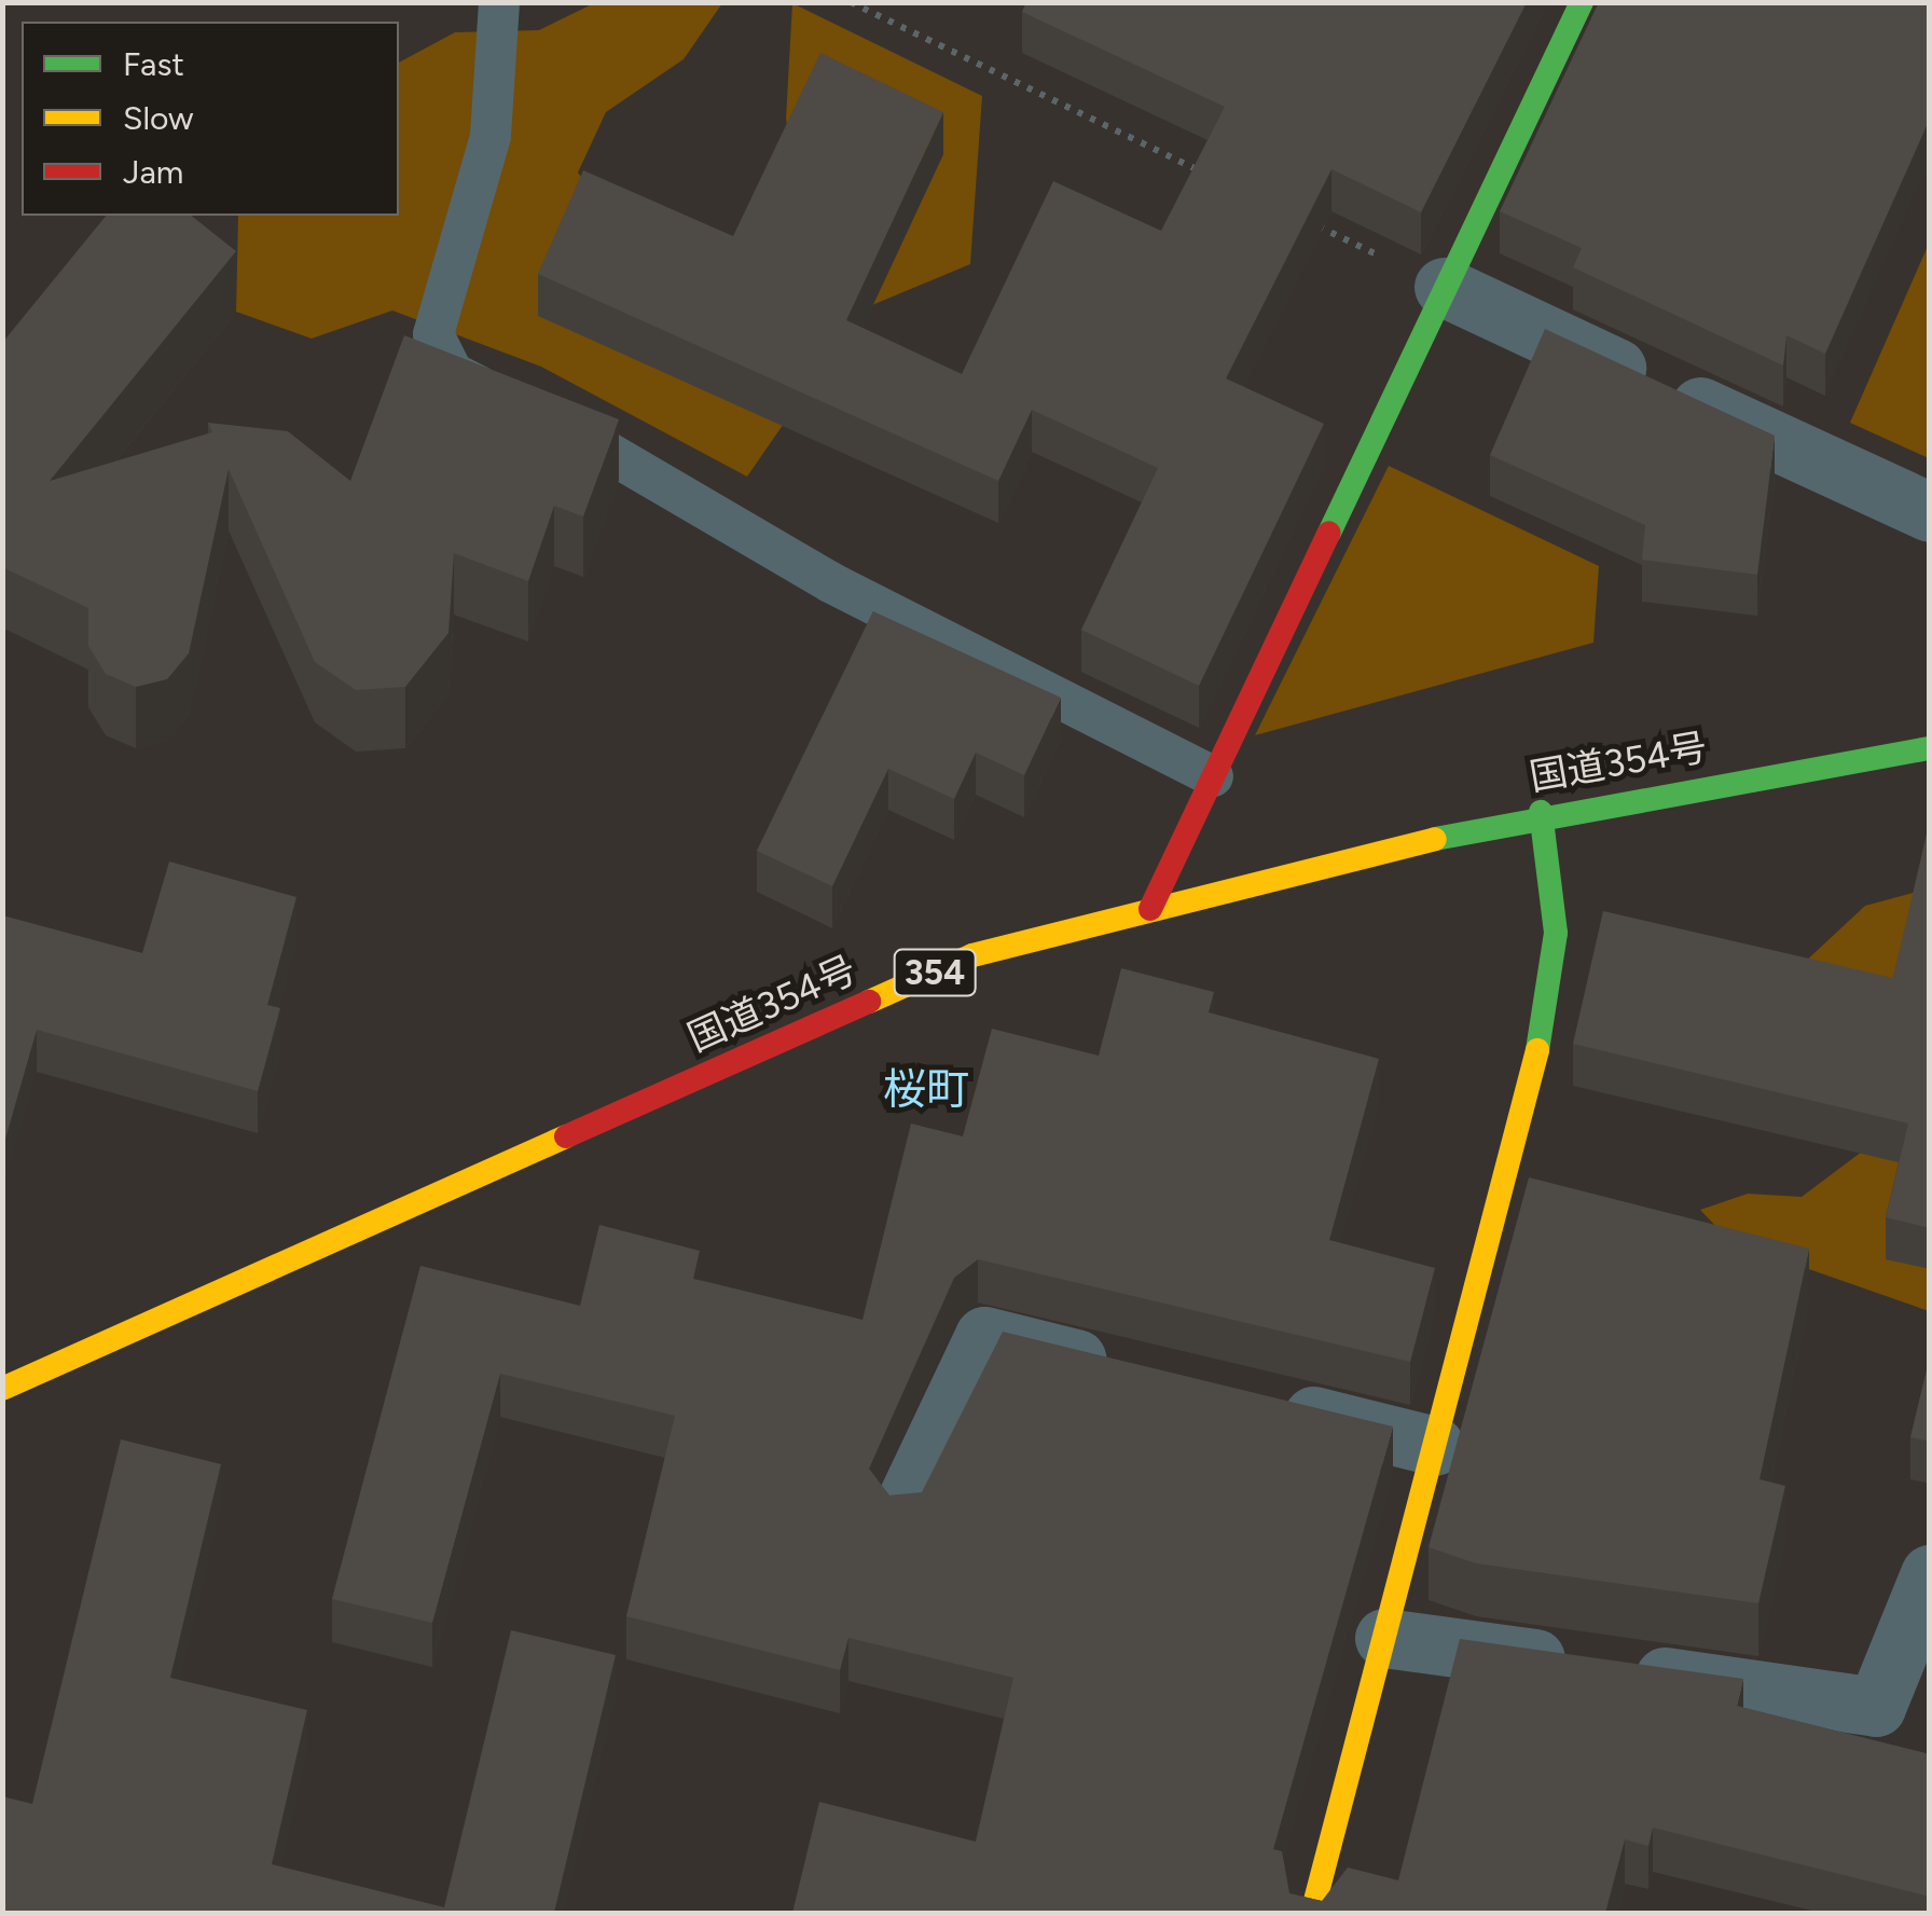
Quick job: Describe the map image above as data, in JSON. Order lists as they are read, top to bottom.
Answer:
{
  "streets": {
    "main road": ["国道354号", "354"]
  },
  "districts": ["桜町"],
  "legend": ["Fast", "Slow", "Jam"]
}
